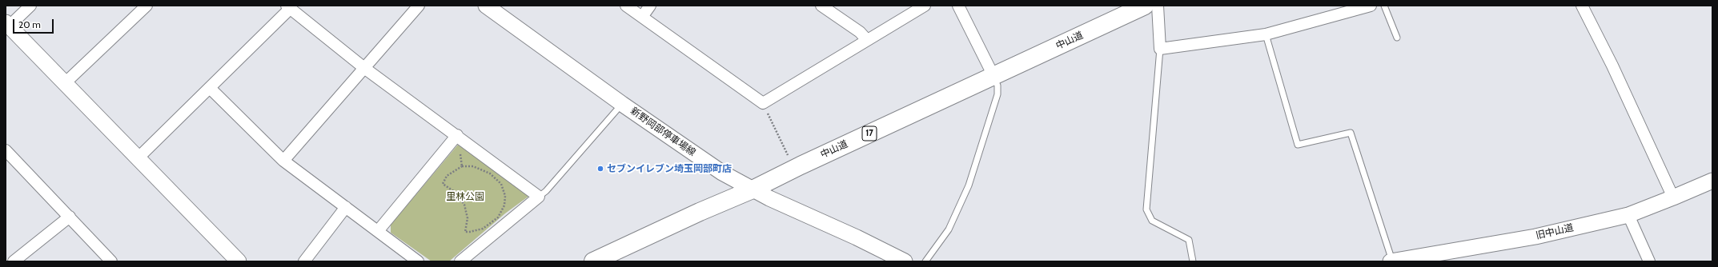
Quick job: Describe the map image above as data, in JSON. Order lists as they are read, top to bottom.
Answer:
{
  "streets": {
    "highway": ["中山道", "17"],
    "street": ["新野岡部停車場線", "旧中山道"]
  },
  "crossings": [
    ["中山道", "新野岡部停車場線"]
  ],
  "parks": ["里林公園"],
  "places": ["セブンイレブン埼玉岡部町店"],
  "scale_bar": "20 m"
}
